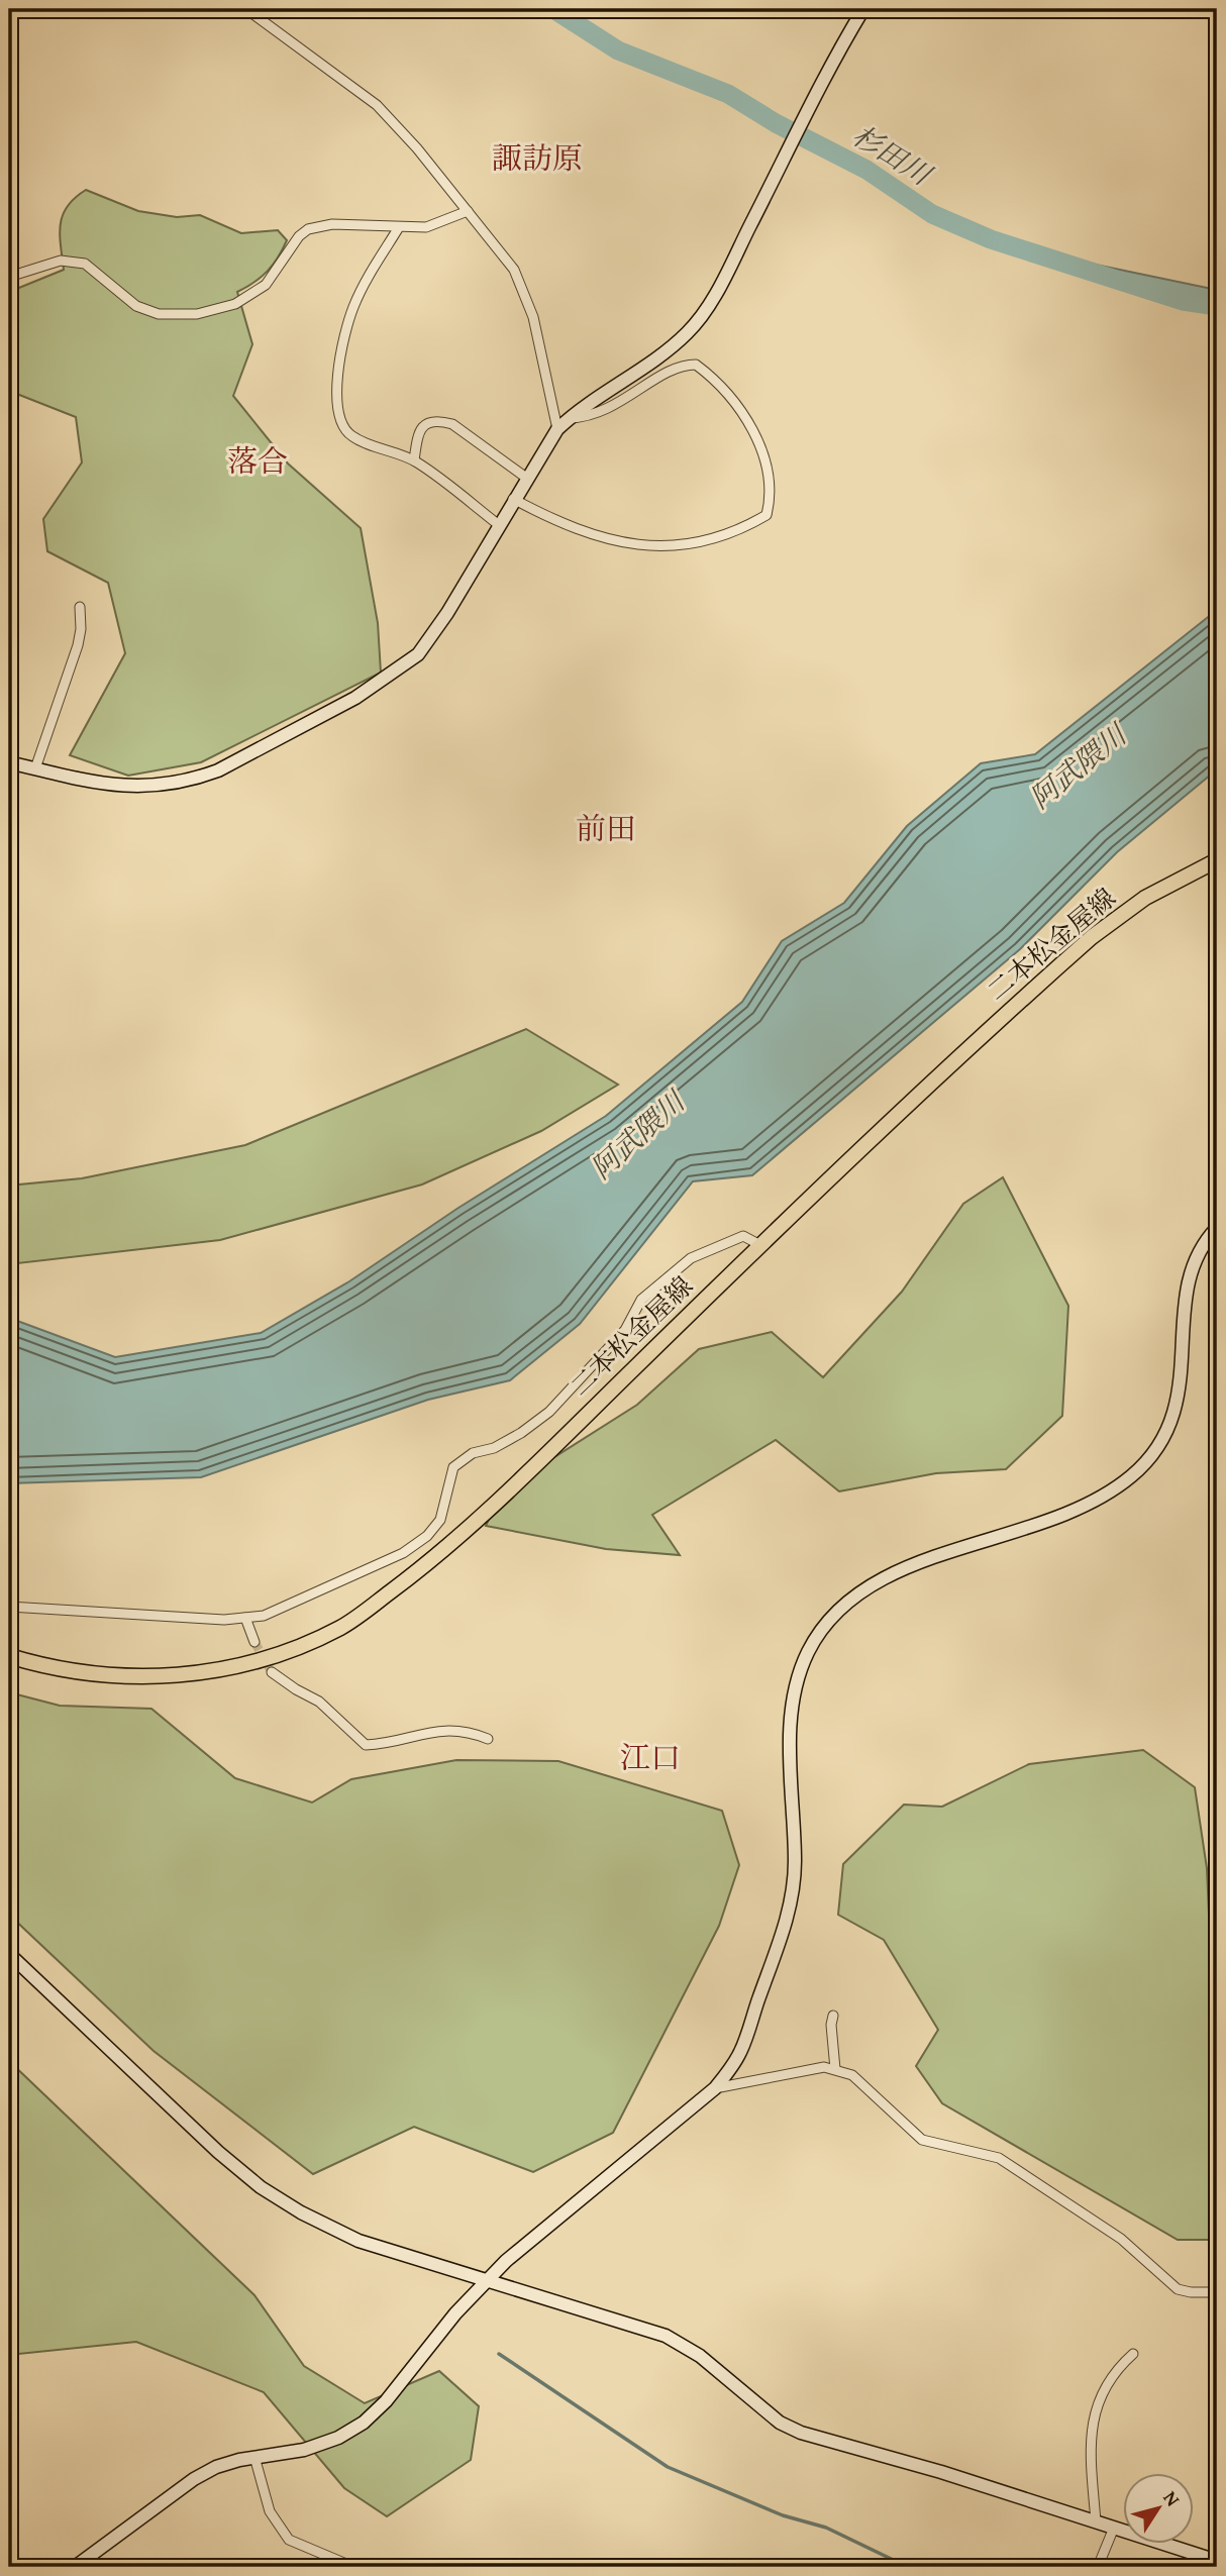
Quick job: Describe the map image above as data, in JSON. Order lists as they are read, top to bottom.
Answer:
{
  "streets": {
    "main road": ["二本松金屋線"]
  },
  "districts": [
    "諏訪原",
    "落合",
    "前田",
    "江口"
  ],
  "water": ["杉田川", "阿武隈川"],
  "north": "top right"
}
